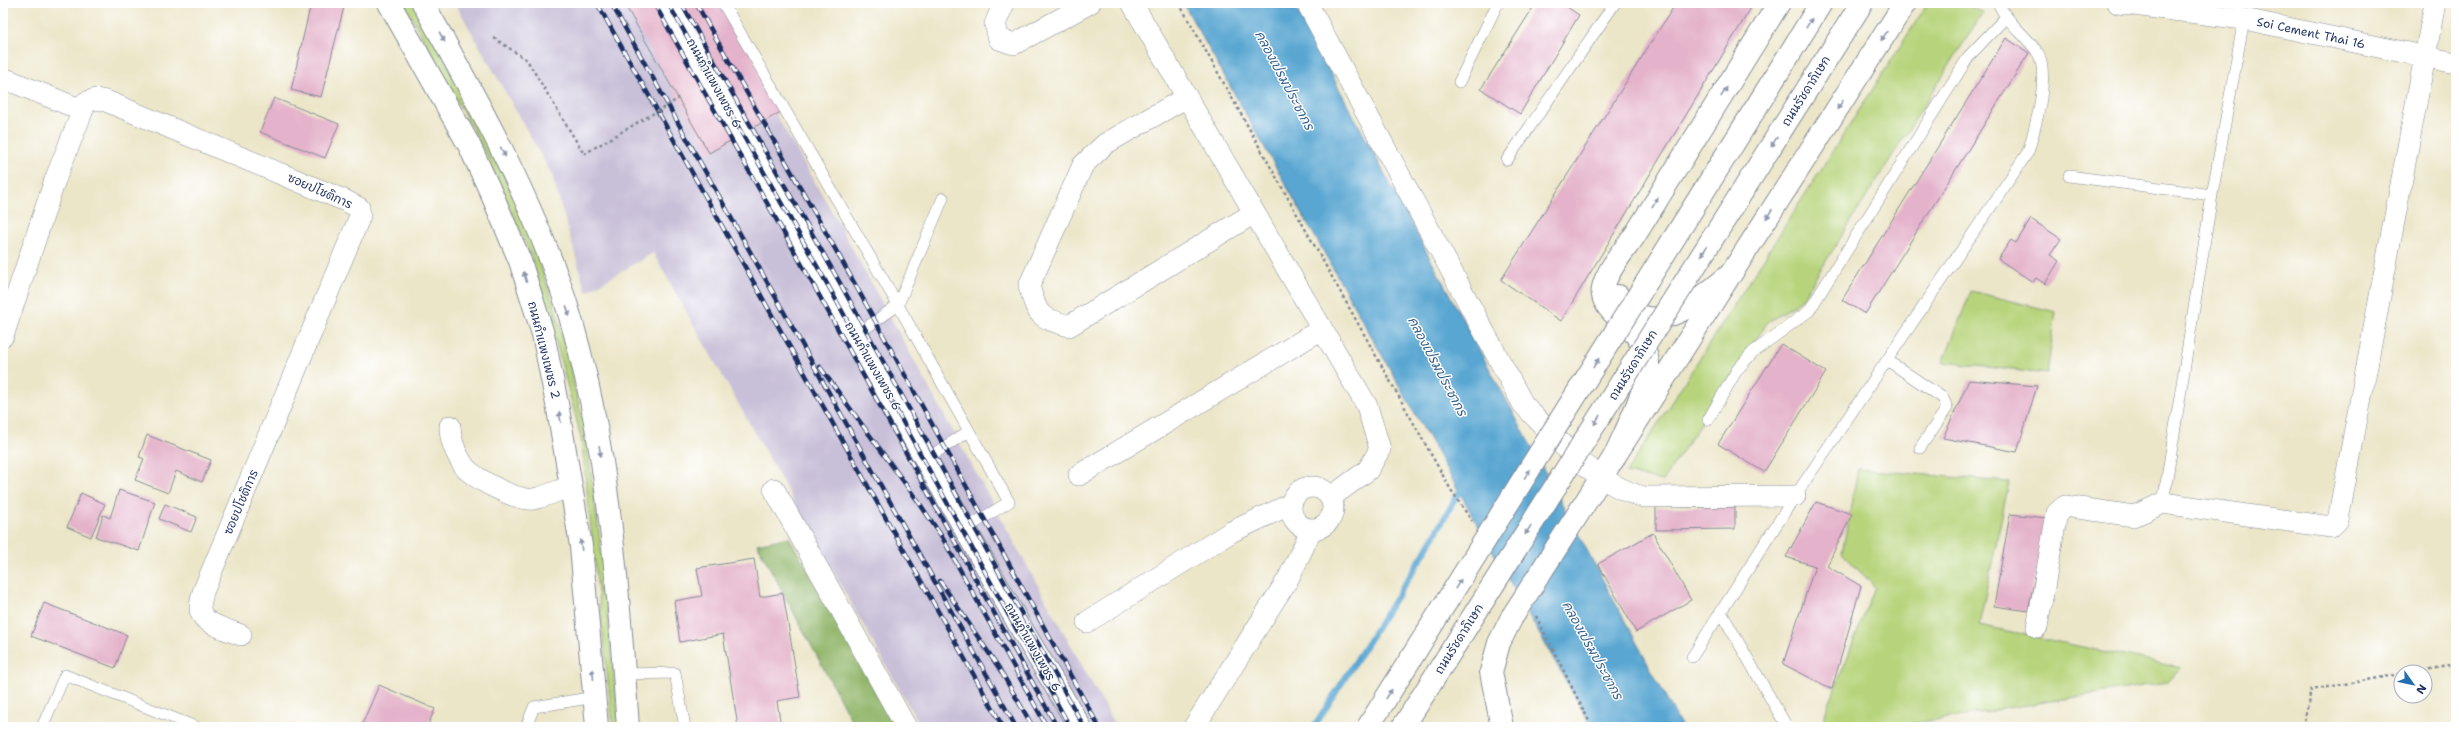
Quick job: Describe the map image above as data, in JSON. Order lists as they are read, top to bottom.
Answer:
{
  "streets": {
    "main road": ["ถนนกำแพงเพชร 6", "ถนนรัชดาภิเษก", "ถนนกำแพงเพชร 2"],
    "street": ["Soi Cement Thai 16", "ซอยปโชติการ"]
  },
  "water": ["คลองเปรมประชากร"],
  "north": "bottom right"
}
